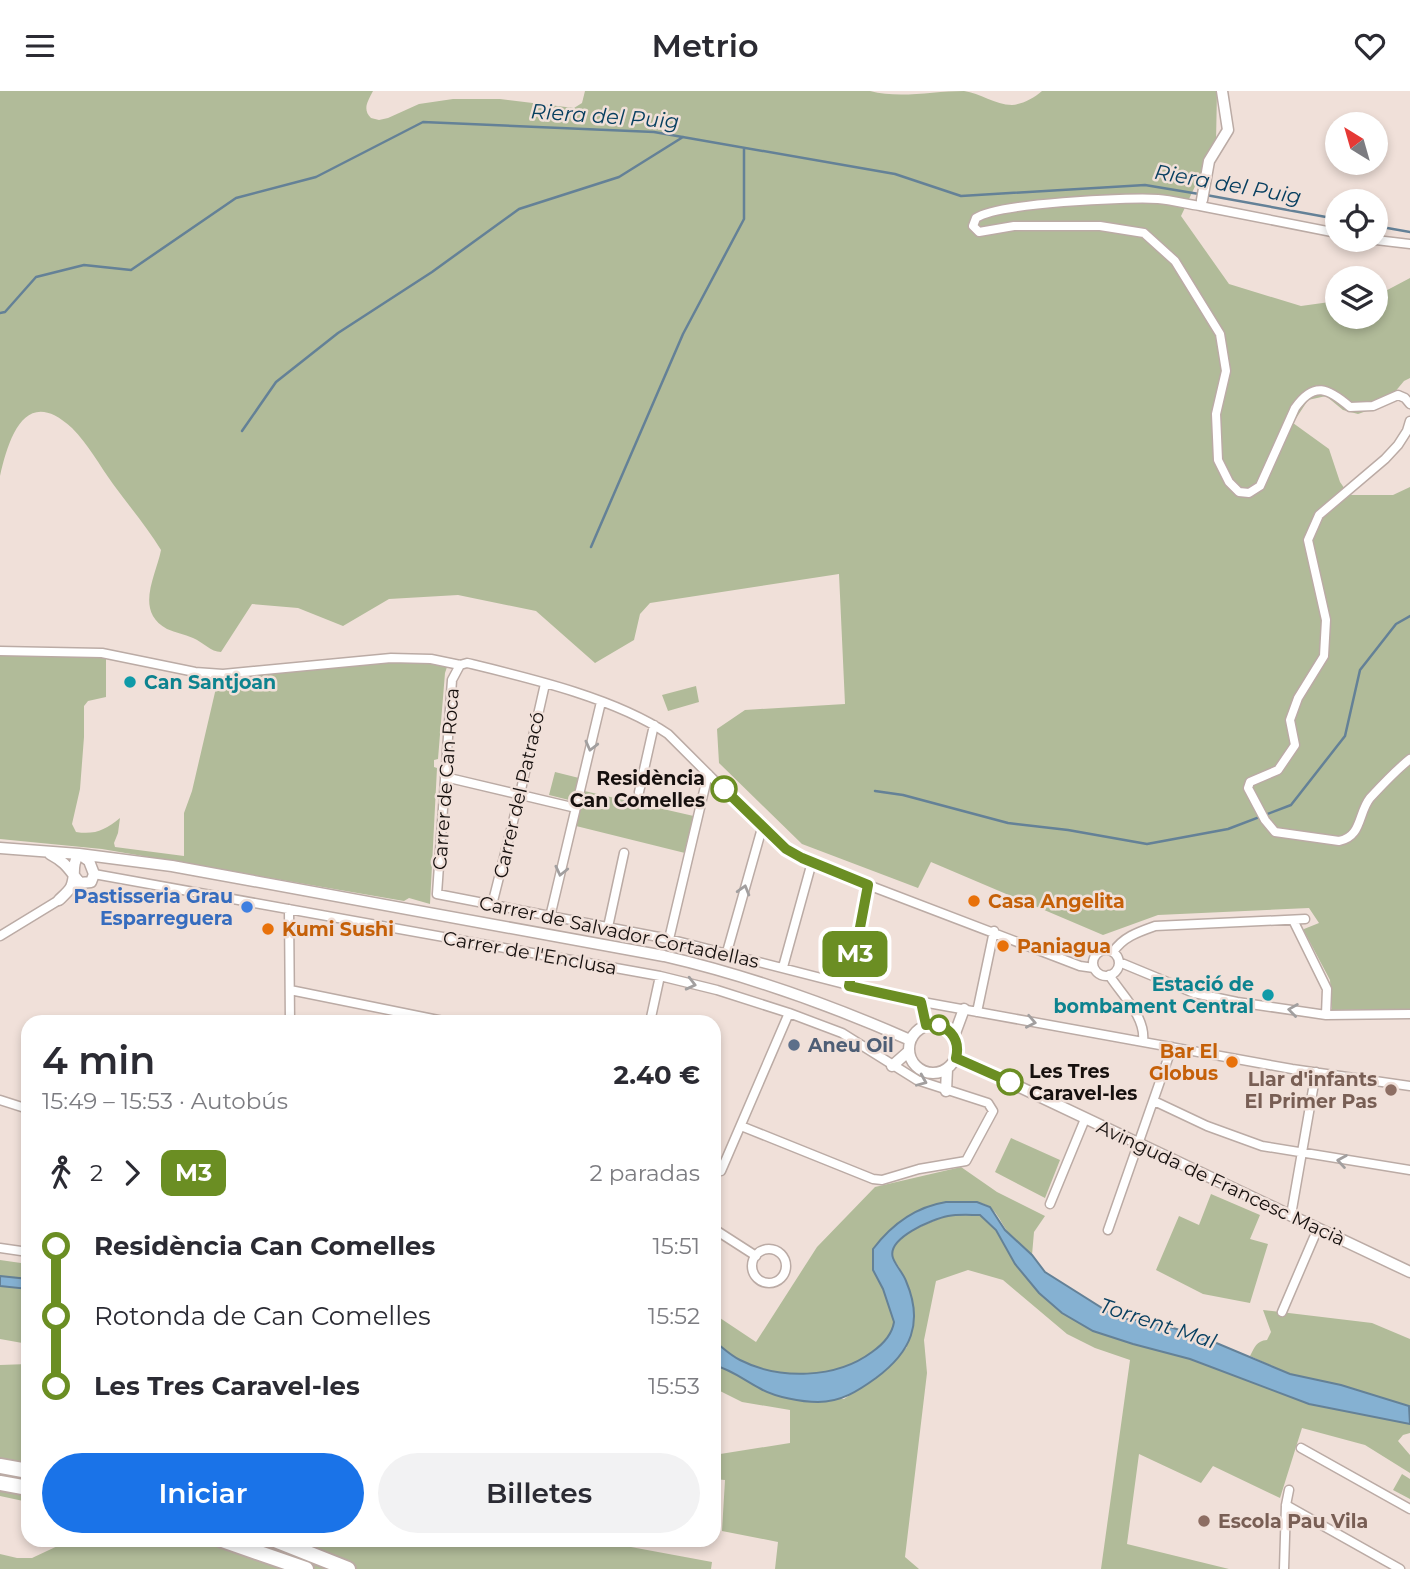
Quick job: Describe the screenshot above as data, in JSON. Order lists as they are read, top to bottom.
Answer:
{
  "streets": {
    "street": [
      "Carrer de Can Roca",
      "Carrer del Patracó",
      "Carrer de Salvador Cortadellas",
      "Carrer de l'Enclusa",
      "Avinguda de Francesc Macià"
    ]
  },
  "crossings": [
    ["Carrer de Can Roca", "Carrer de Salvador Cortadellas"],
    ["Carrer del Patracó", "Carrer de Salvador Cortadellas"]
  ],
  "water": ["Riera del Puig", "Torrent Mal"],
  "places": [
    "Can Santjoan",
    "Residència Can Comelles",
    "Casa Angelita",
    "Pastisseria Grau Esparreguera",
    "Kumi Sushi",
    "Paniagua",
    "Estació de bombament Central",
    "Aneu Oil",
    "Bar El Globus",
    "Les Tres Caravel-les",
    "Llar d'infants El Primer Pas",
    "Escola Pau Vila"
  ],
  "lines": ["bus line M3"],
  "north": "top left",
  "page": {
    "header": "Metrio",
    "on_map": "M3",
    "heading": ["4 min", "15:49 – 15:53 · Autobús", "2.40 €"],
    "legs": ["2", "M3", "2 paradas"],
    "list": [
      {
        "name": "Residència Can Comelles",
        "value": "15:51"
      },
      {
        "name": "Rotonda de Can Comelles",
        "value": "15:52"
      },
      {
        "name": "Les Tres Caravel-les",
        "value": "15:53"
      }
    ],
    "buttons": ["Iniciar", "Billetes"]
  }
}
